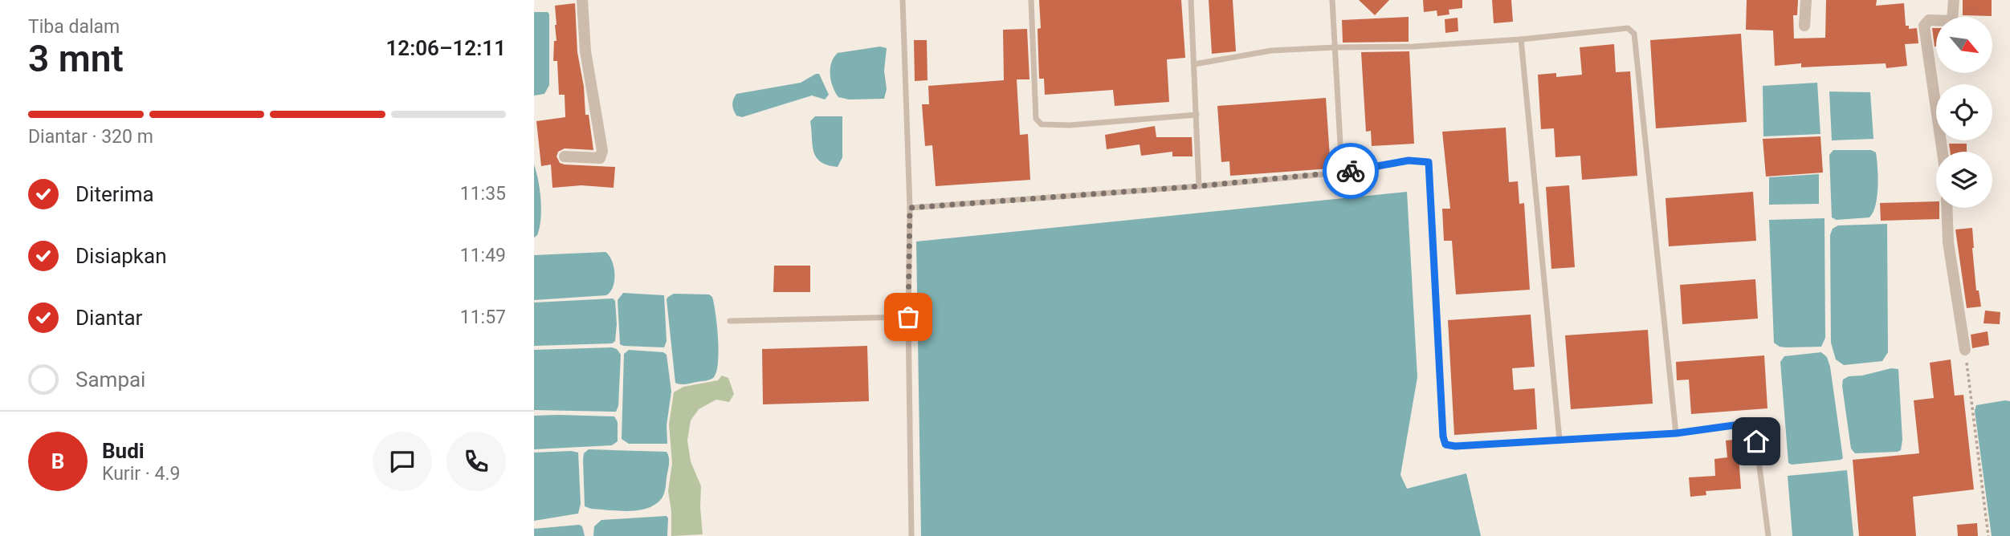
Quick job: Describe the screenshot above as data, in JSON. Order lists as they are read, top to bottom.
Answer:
{
  "north": "bottom right",
  "page": {
    "heading": ["3 mnt", "Tiba dalam", "12:06–12:11"],
    "panel": ["Budi", "Kurir · 4.9"],
    "bar": "Diantar · 320 m",
    "list": [
      ["Diterima", "11:35"],
      ["Disiapkan", "11:49"],
      ["Diantar", "11:57"],
      "Sampai"
    ],
    "round": "B"
  }
}
